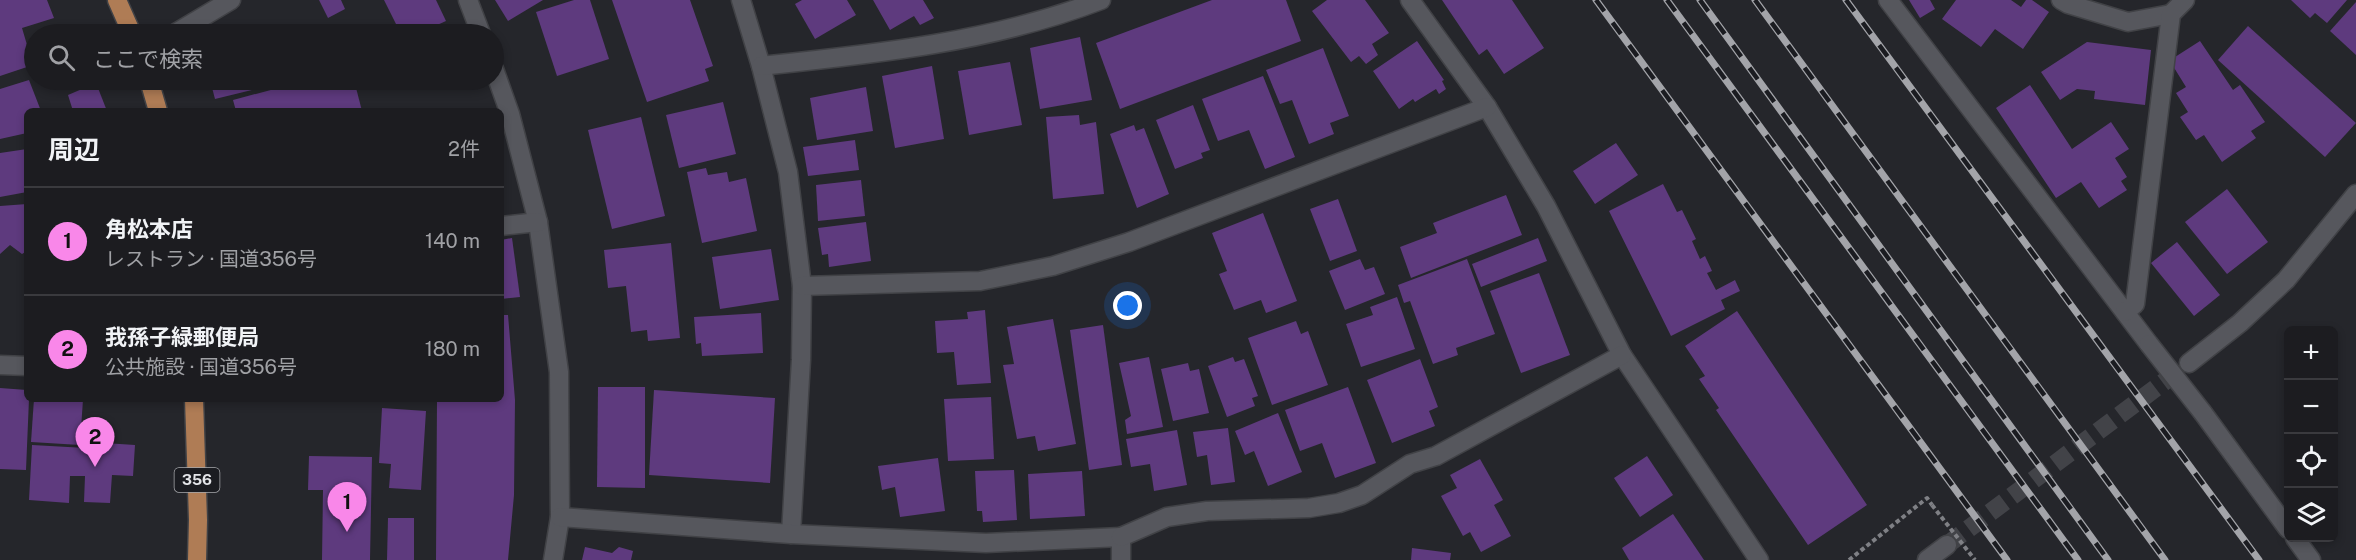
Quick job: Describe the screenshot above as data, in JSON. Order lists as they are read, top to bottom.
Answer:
{
  "streets": {
    "highway": ["356"]
  },
  "page": {
    "search": "ここで検索",
    "heading": ["周辺", "2件"],
    "list": [
      {
        "mark": "1",
        "name": "角松本店",
        "note": "レストラン · 国道356号",
        "value": "140 m"
      },
      {
        "mark": "2",
        "name": "我孫子緑郵便局",
        "note": "公共施設 · 国道356号",
        "value": "180 m"
      }
    ],
    "map_buttons": ["+", "−"],
    "pins": ["2", "1"]
  }
}
